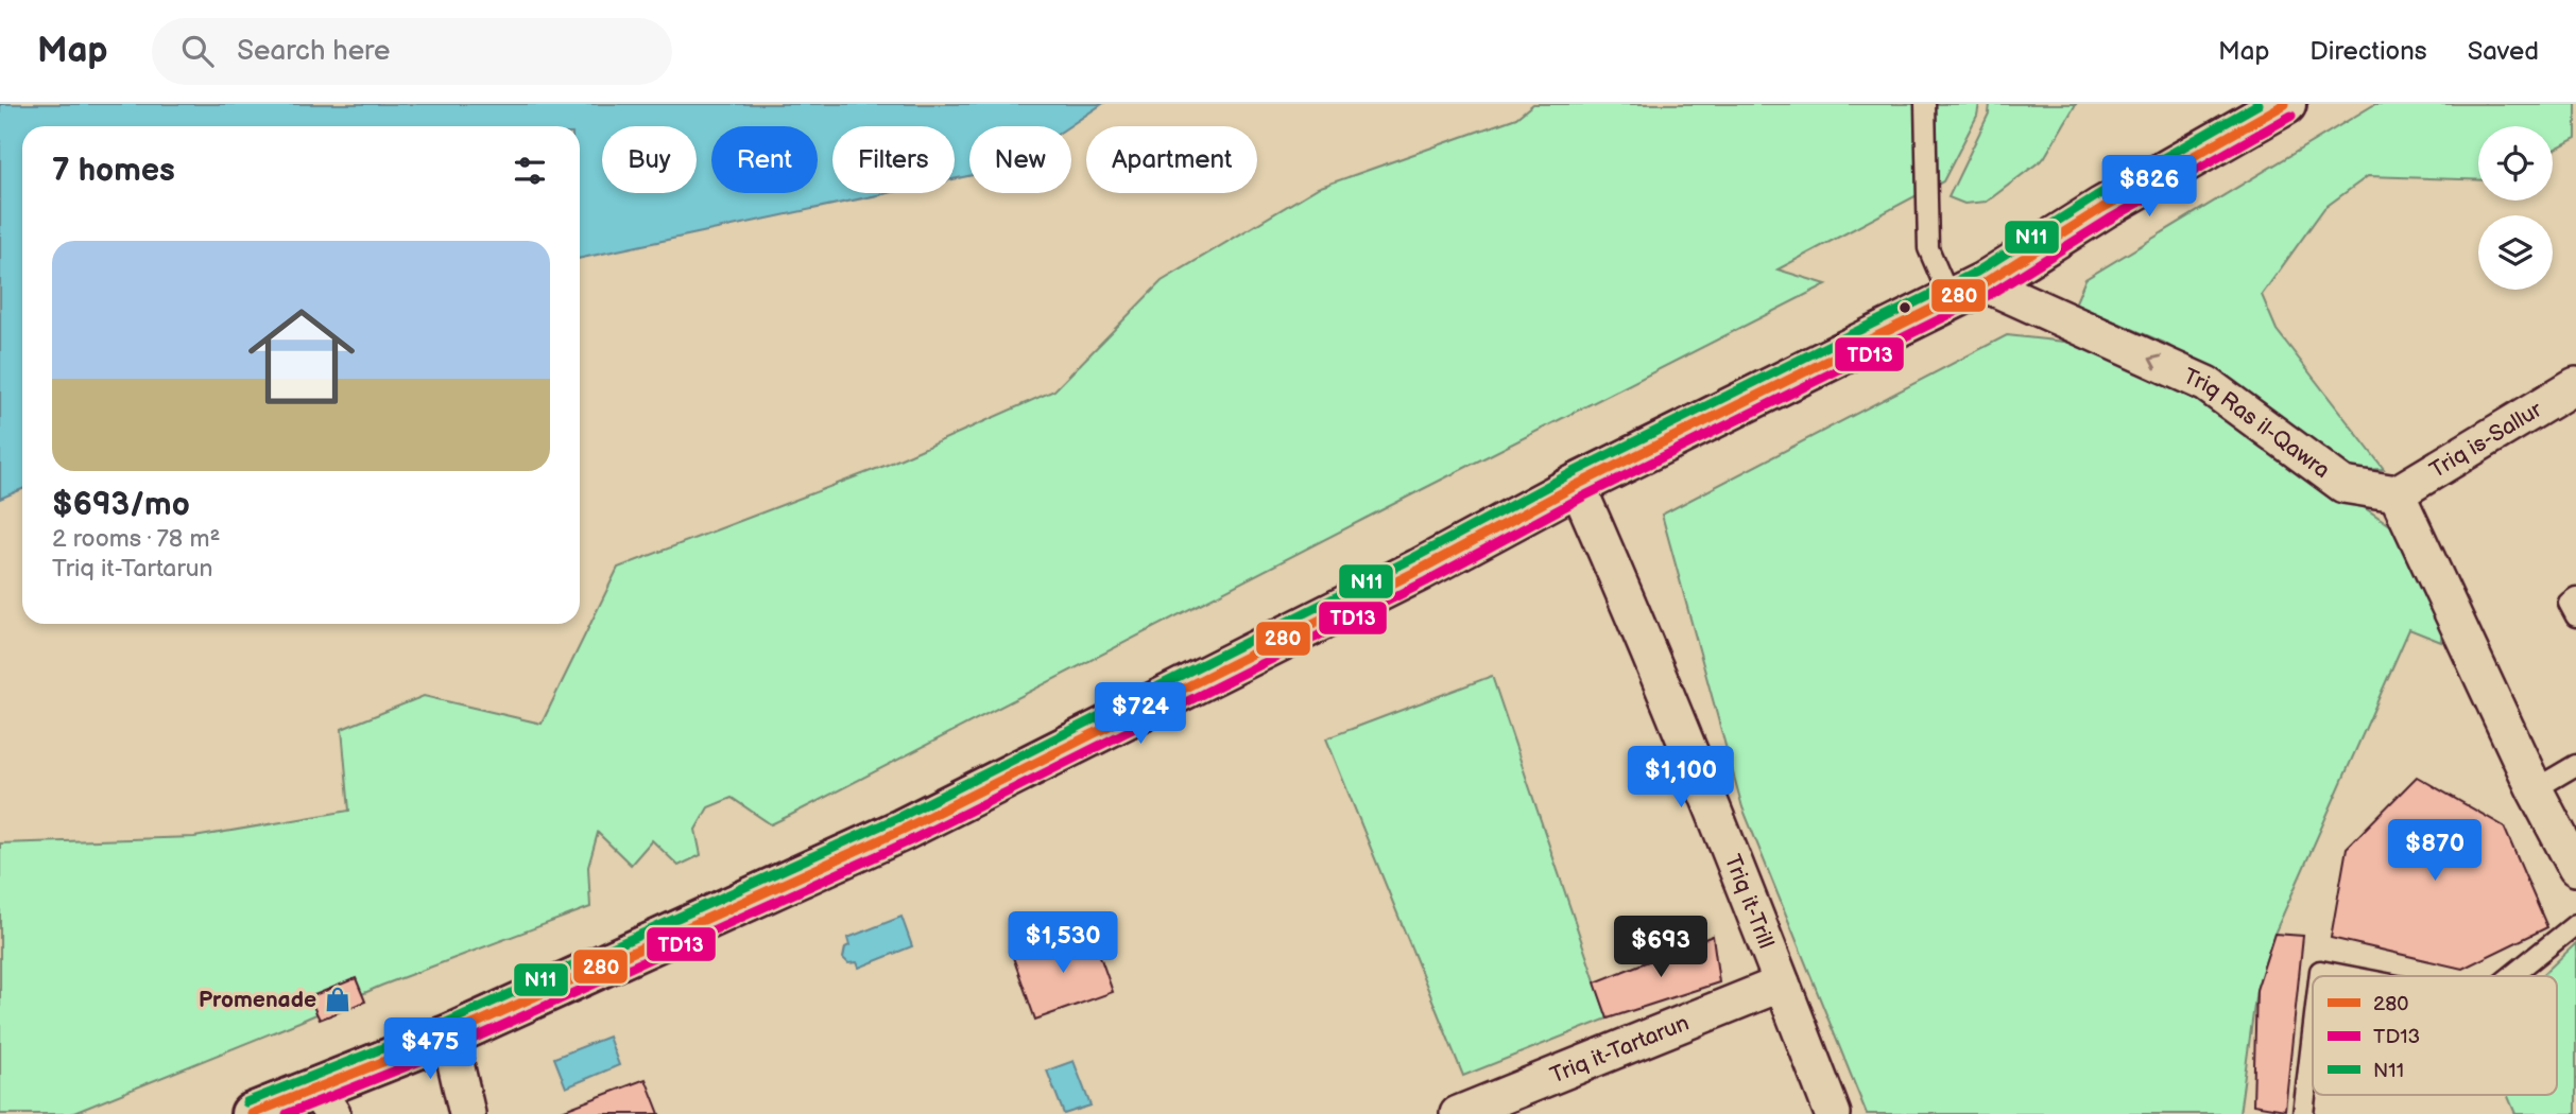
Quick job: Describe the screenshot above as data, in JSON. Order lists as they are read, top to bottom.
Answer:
{
  "streets": {
    "street": [
      "Triq Ras il-Qawra",
      "Triq is-Sallur",
      "Triq it-Trill",
      "Triq it-Tartarun"
    ]
  },
  "crossings": [
    ["Triq Ras il-Qawra", "Triq is-Sallur"],
    ["Triq it-Trill", "Triq it-Tartarun"]
  ],
  "one_way": ["Triq Ras il-Qawra"],
  "places": {
    "shop": ["Promenade"]
  },
  "lines": ["transit line 280", "transit line N11", "transit line TD13"],
  "legend": ["280", "TD13", "N11"],
  "page": {
    "header": "Map",
    "search": "Search here",
    "nav": ["Map", "Directions", "Saved"],
    "chip": [
      "Buy",
      "Rent",
      "Filters",
      "New",
      "Apartment"
    ],
    "heading": "7 homes",
    "price": [
      "$826",
      "$724",
      "$1,100",
      "$870",
      "$1,530",
      "$693",
      "$475"
    ],
    "list": [
      {
        "name": "$693/mo",
        "note": "2 rooms · 78 m² · Triq it-Tartarun"
      }
    ]
  }
}
